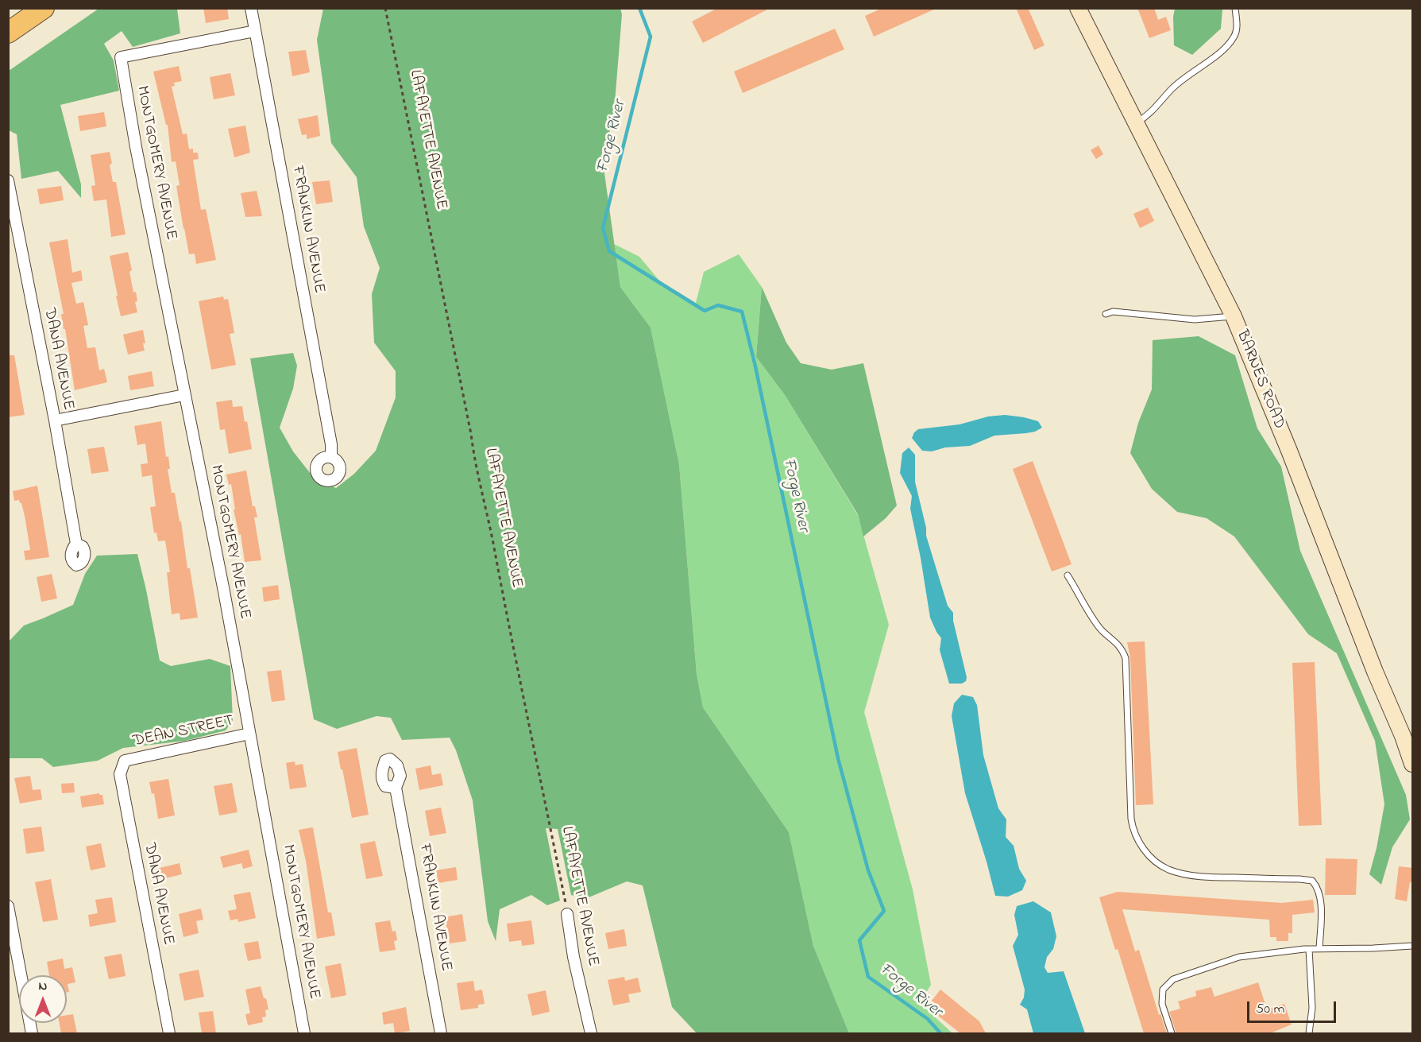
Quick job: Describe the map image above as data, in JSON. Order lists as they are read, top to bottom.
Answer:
{
  "streets": {
    "street": [
      "LAFAYETTE AVENUE",
      "MONTGOMERY AVENUE",
      "FRANKLIN AVENUE",
      "DANA AVENUE",
      "BARNES ROAD",
      "DEAN STREET"
    ]
  },
  "crossings": [
    ["MONTGOMERY AVENUE", "FRANKLIN AVENUE"],
    ["MONTGOMERY AVENUE", "DEAN STREET"],
    ["DANA AVENUE", "DEAN STREET"]
  ],
  "water": ["Forge River"],
  "scale_bar": "50 m",
  "north": "top"
}
